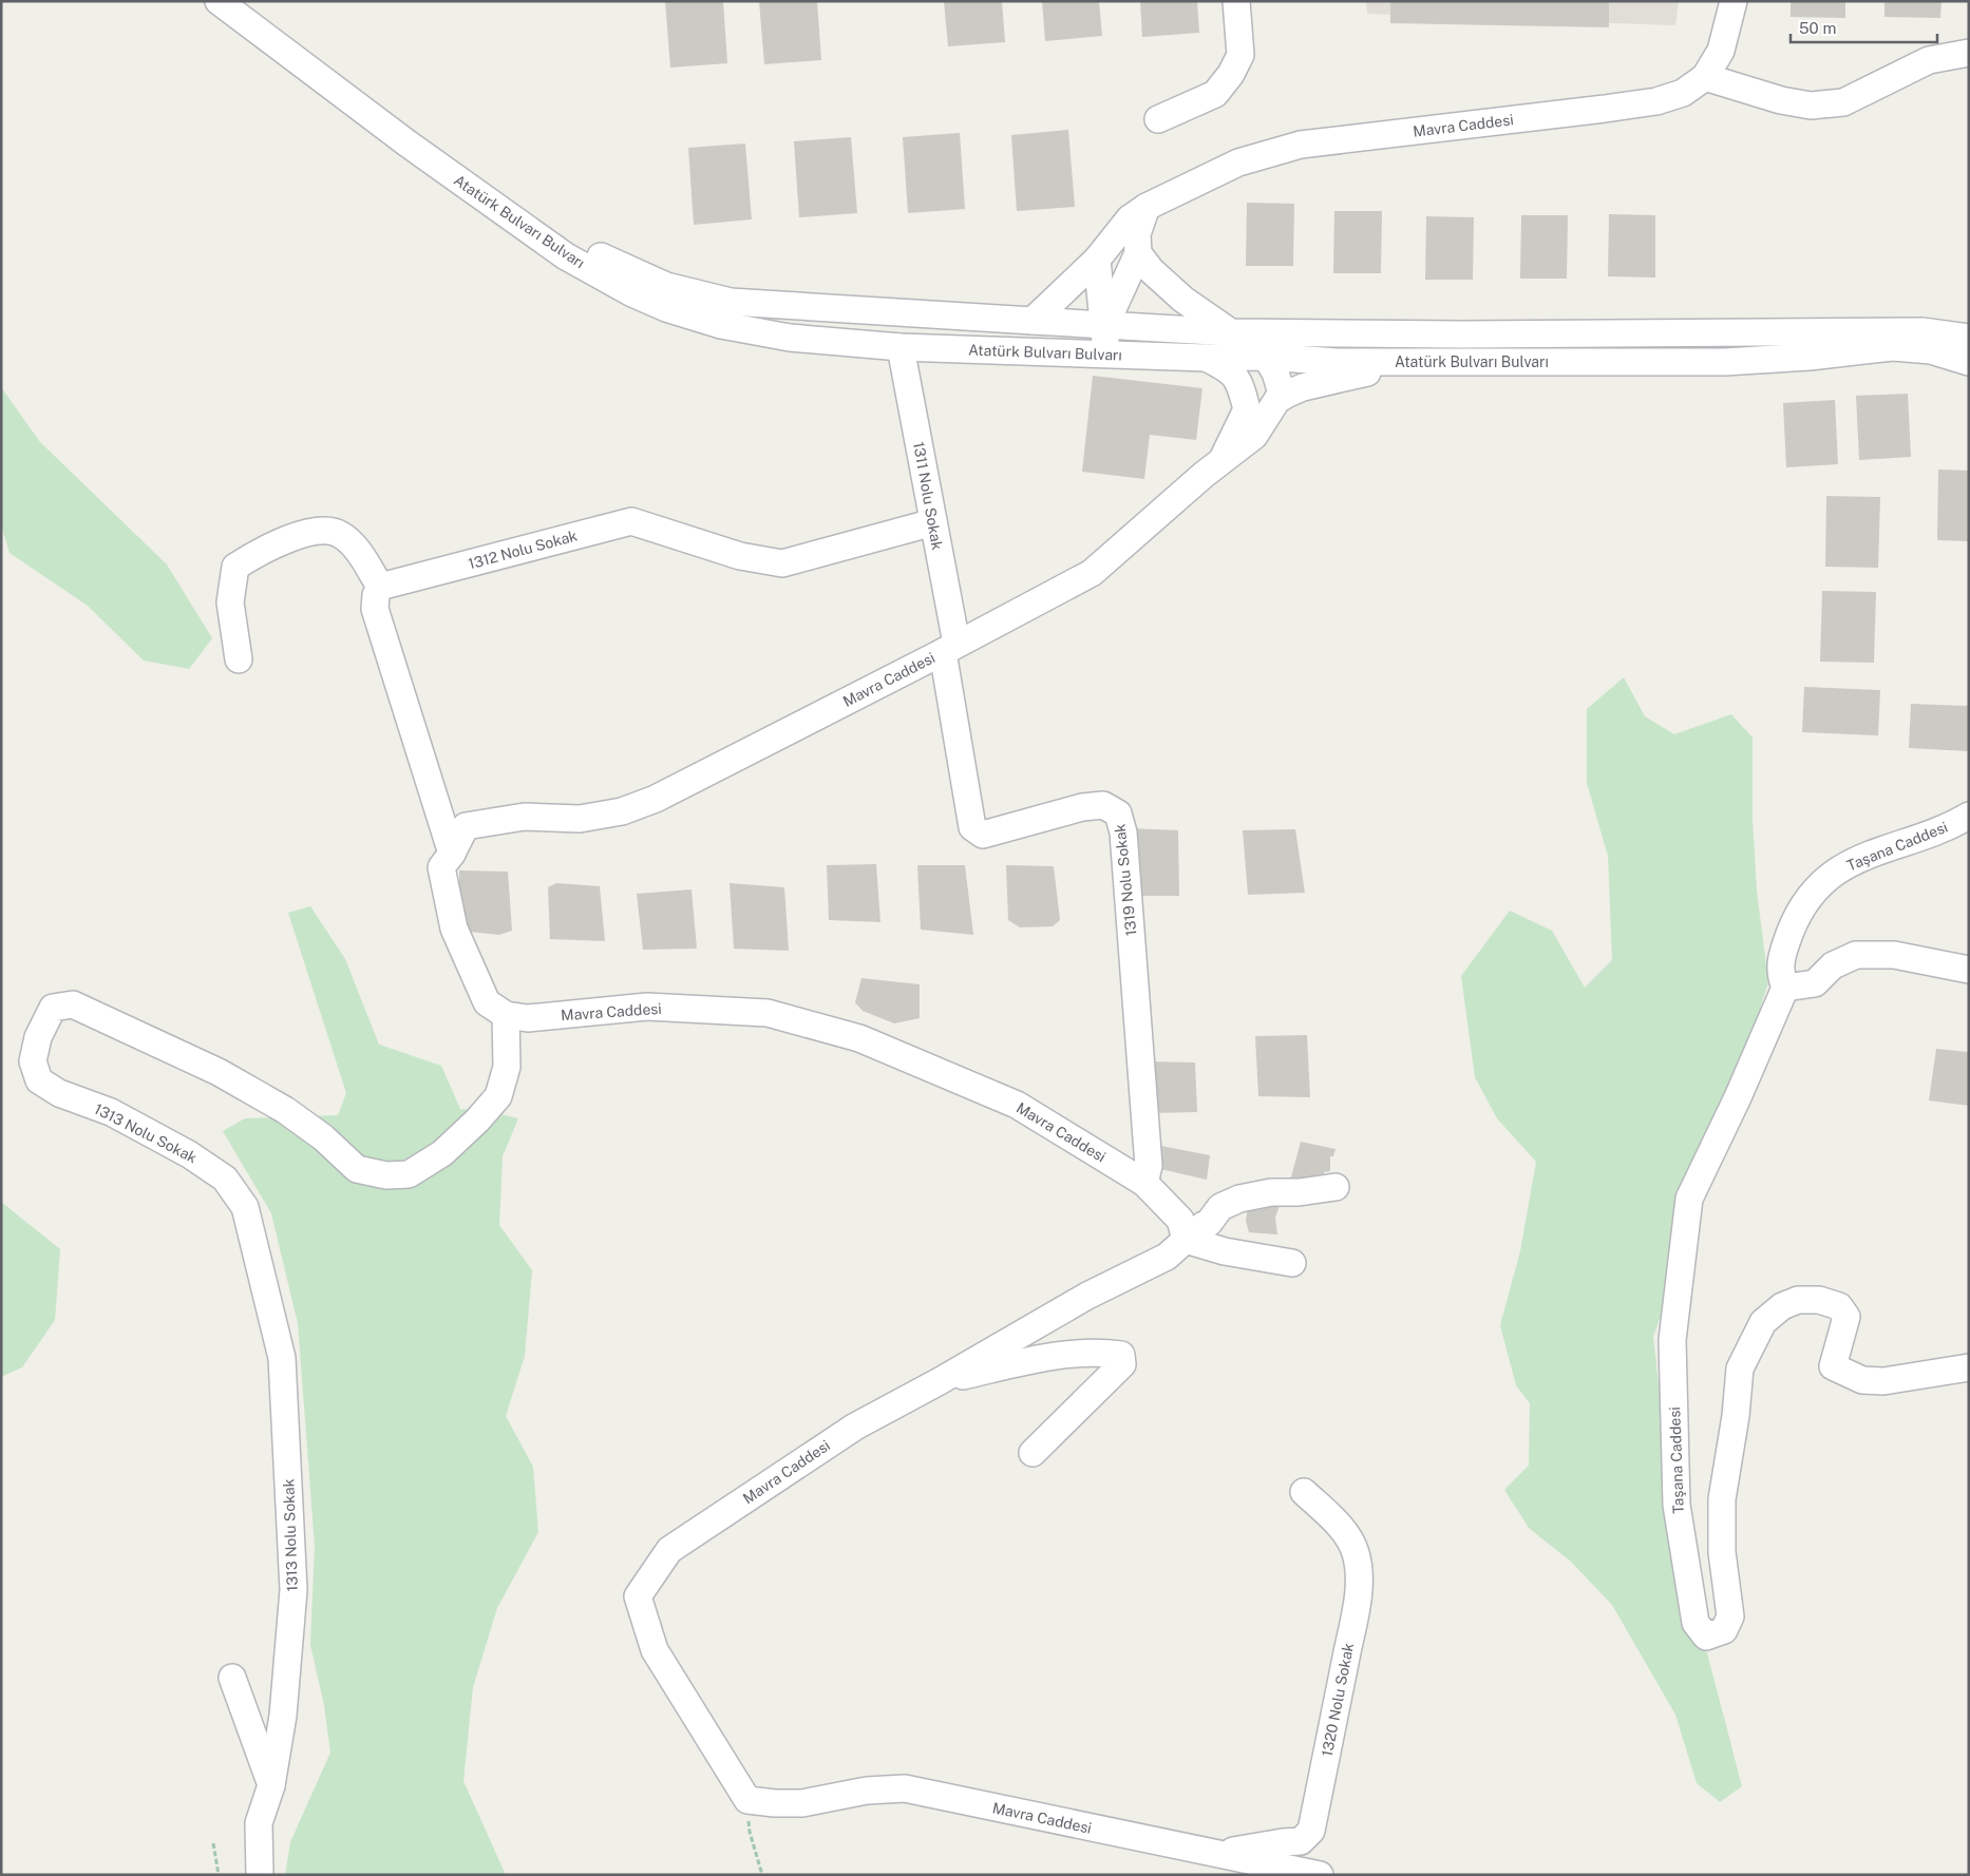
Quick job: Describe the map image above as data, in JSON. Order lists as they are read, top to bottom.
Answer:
{
  "streets": {
    "street": [
      "Mavra Caddesi",
      "Atatürk Bulvarı Bulvarı",
      "1311 Nolu Sokak",
      "1312 Nolu Sokak",
      "Taşana Caddesi",
      "1319 Nolu Sokak",
      "1313 Nolu Sokak",
      "1320 Nolu Sokak"
    ]
  },
  "crossings": [
    ["Mavra Caddesi", "Atatürk Bulvarı Bulvarı"],
    ["Mavra Caddesi", "1311 Nolu Sokak"],
    ["Mavra Caddesi", "1319 Nolu Sokak"],
    ["Mavra Caddesi", "1313 Nolu Sokak"],
    ["Mavra Caddesi", "1320 Nolu Sokak"],
    ["Atatürk Bulvarı Bulvarı", "1311 Nolu Sokak"],
    ["1311 Nolu Sokak", "1312 Nolu Sokak"],
    ["1311 Nolu Sokak", "1319 Nolu Sokak"]
  ],
  "scale_bar": "50 m"
}
